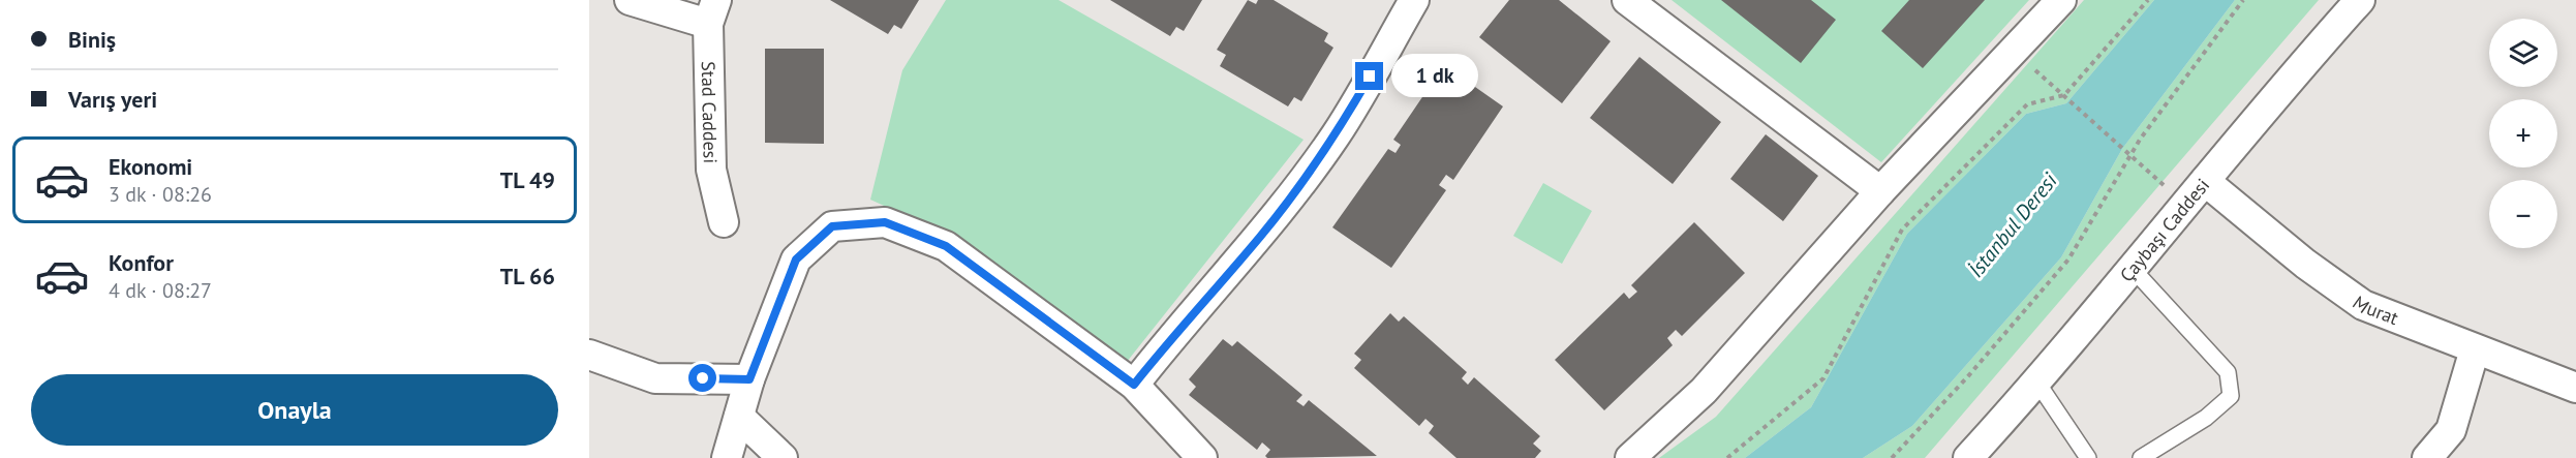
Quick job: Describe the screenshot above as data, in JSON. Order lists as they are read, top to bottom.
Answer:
{
  "streets": {
    "street": ["Stad Caddesi", "Çaybaşı Caddesi", "Murat"]
  },
  "crossings": [
    ["Çaybaşı Caddesi", "Murat"]
  ],
  "water": ["İstanbul Deresi"],
  "page": {
    "banner": ["Biniş", "Varış yeri"],
    "map_buttons": ["+", "−"],
    "bubble": "1 dk",
    "list": [
      {
        "name": "Ekonomi",
        "note": "3 dk · 08:26",
        "value": "TL 49"
      },
      {
        "name": "Konfor",
        "note": "4 dk · 08:27",
        "value": "TL 66"
      }
    ],
    "buttons": "Onayla"
  }
}
